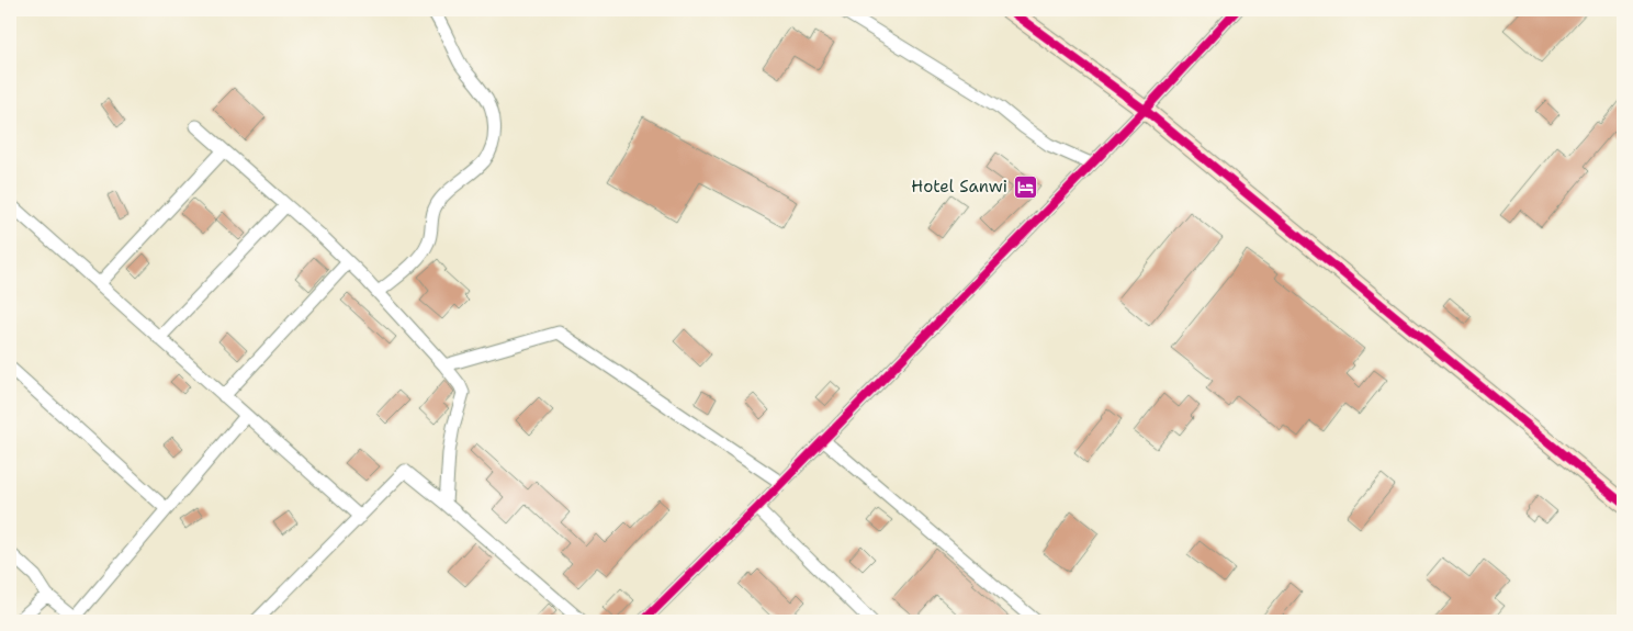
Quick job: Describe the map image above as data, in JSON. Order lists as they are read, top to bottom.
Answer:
{
  "places": {
    "hotel": ["Hotel Sanwi"]
  }
}
